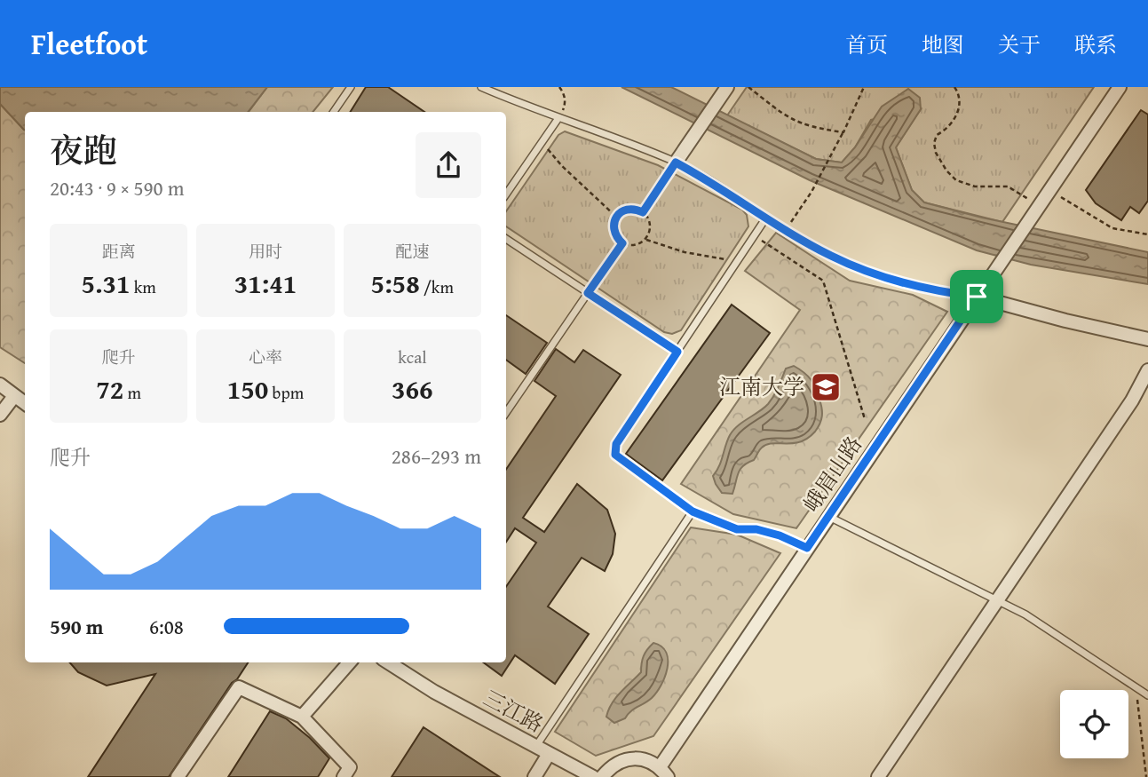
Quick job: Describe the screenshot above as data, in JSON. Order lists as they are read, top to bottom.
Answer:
{
  "streets": {
    "street": ["峨眉山路", "三江路"]
  },
  "places": {
    "school or university": ["江南大学"]
  },
  "page": {
    "header": "Fleetfoot",
    "nav": [
      "首页",
      "地图",
      "关于",
      "联系"
    ],
    "heading": ["夜跑", "20:43 · 9 × 590 m"],
    "stats": [
      ["距离", "5.31 km"],
      ["用时", "31:41"],
      ["配速", "5:58 /km"],
      ["爬升", "72 m"],
      ["心率", "150 bpm"],
      ["kcal", "366"]
    ],
    "chart": ["爬升", "286–293 m"],
    "list": [
      {
        "name": "590 m",
        "note": "6:08"
      }
    ]
  }
}
